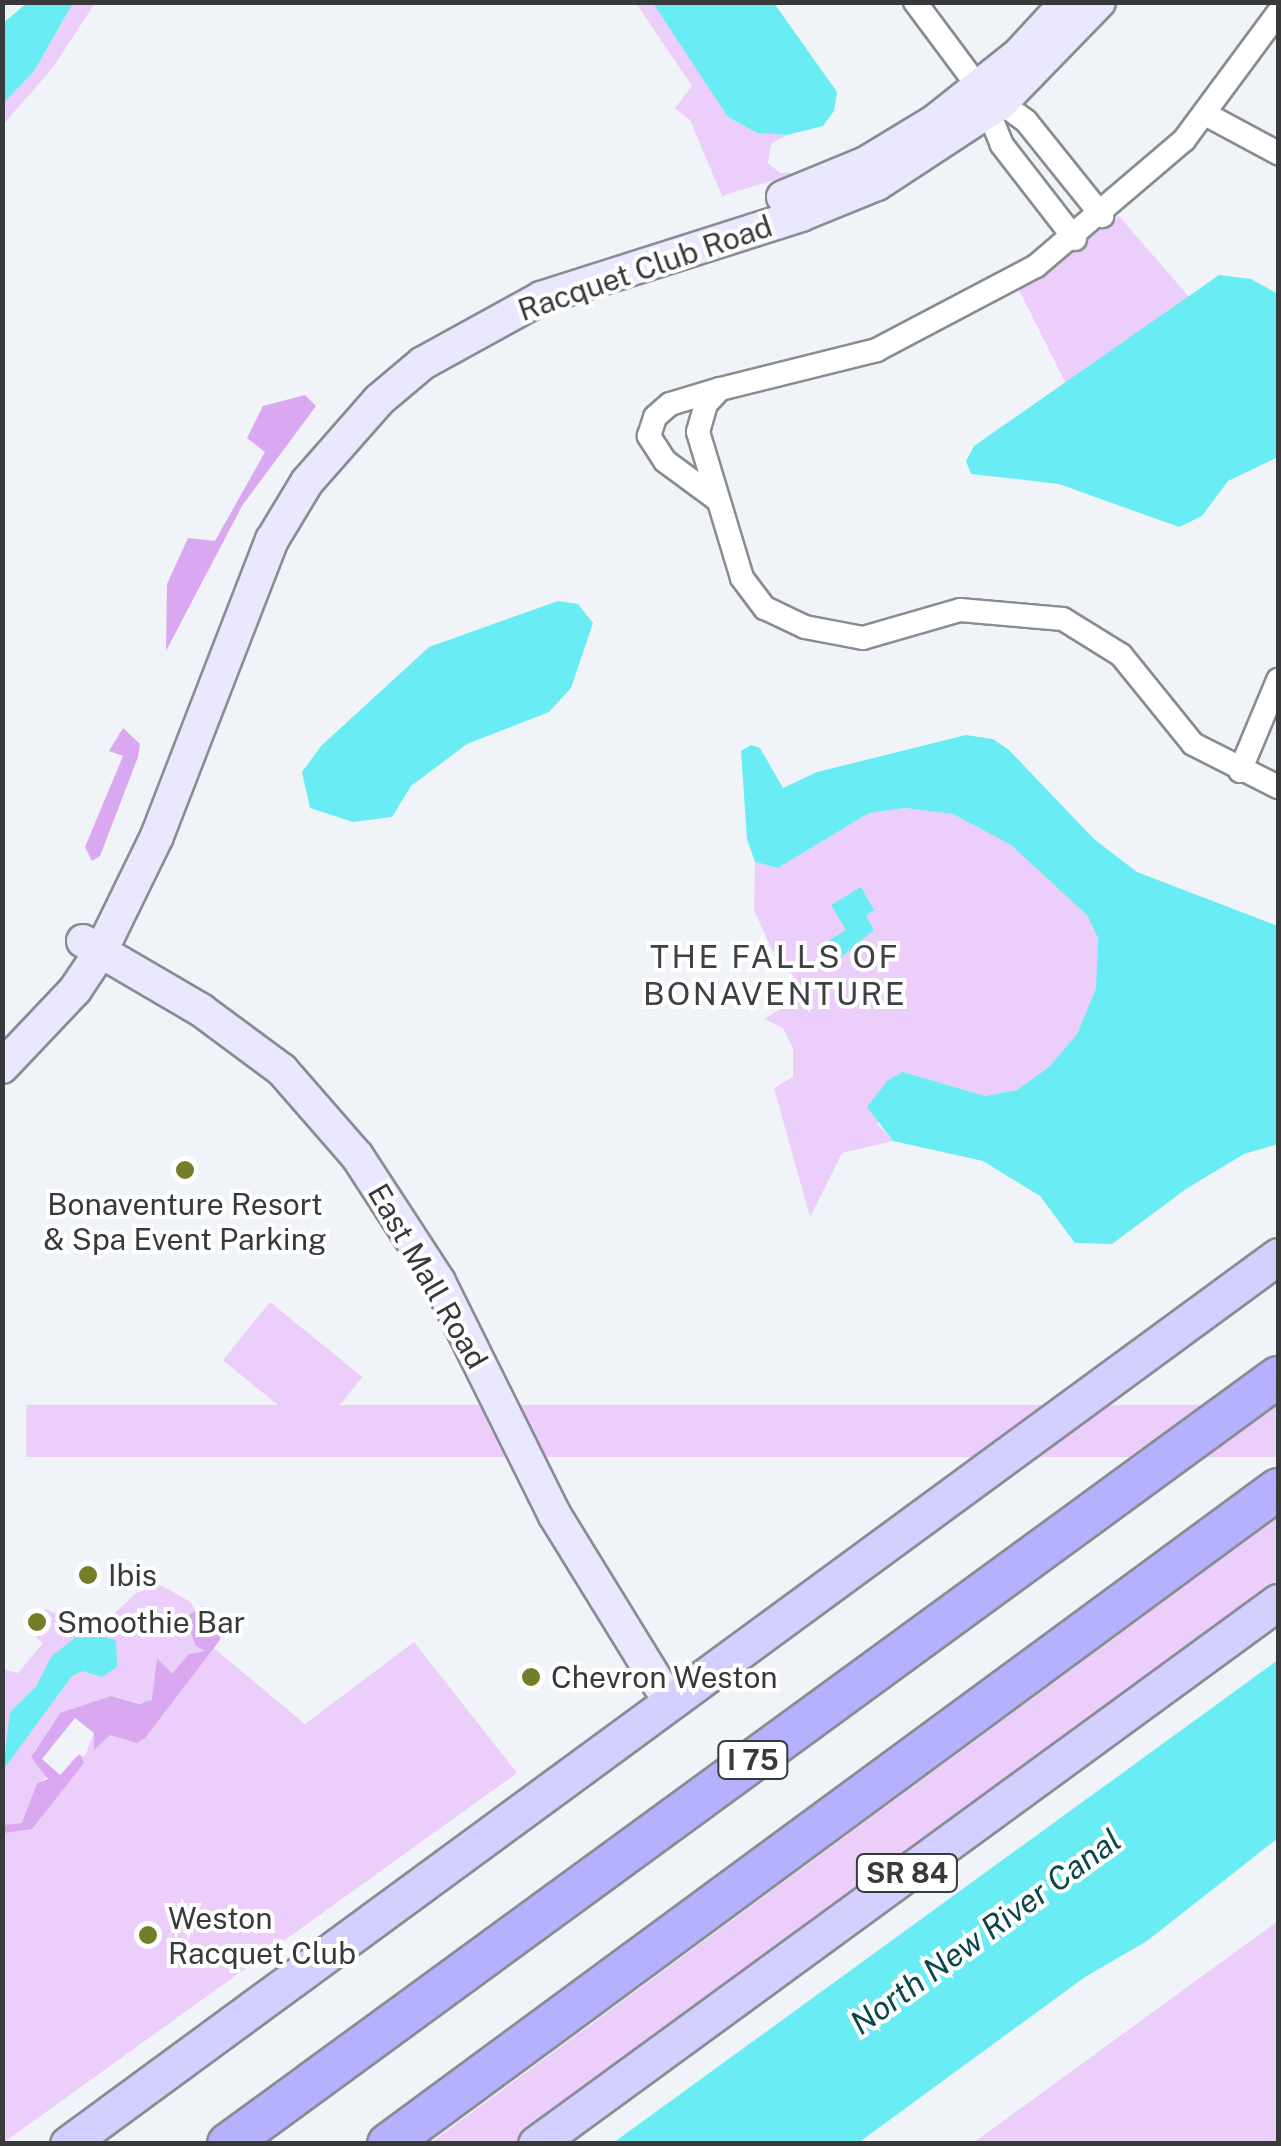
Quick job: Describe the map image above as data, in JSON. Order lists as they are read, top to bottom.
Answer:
{
  "streets": {
    "highway": ["I 75"],
    "main road": ["SR 84"],
    "street": ["Racquet Club Road", "East Mall Road"]
  },
  "crossings": [
    ["Racquet Club Road", "East Mall Road"]
  ],
  "districts": ["THE FALLS OF BONAVENTURE"],
  "water": ["North New River Canal"],
  "places": [
    "Bonaventure Resort & Spa Event Parking",
    "Ibis",
    "Smoothie Bar",
    "Chevron Weston",
    "Weston Racquet Club"
  ]
}
